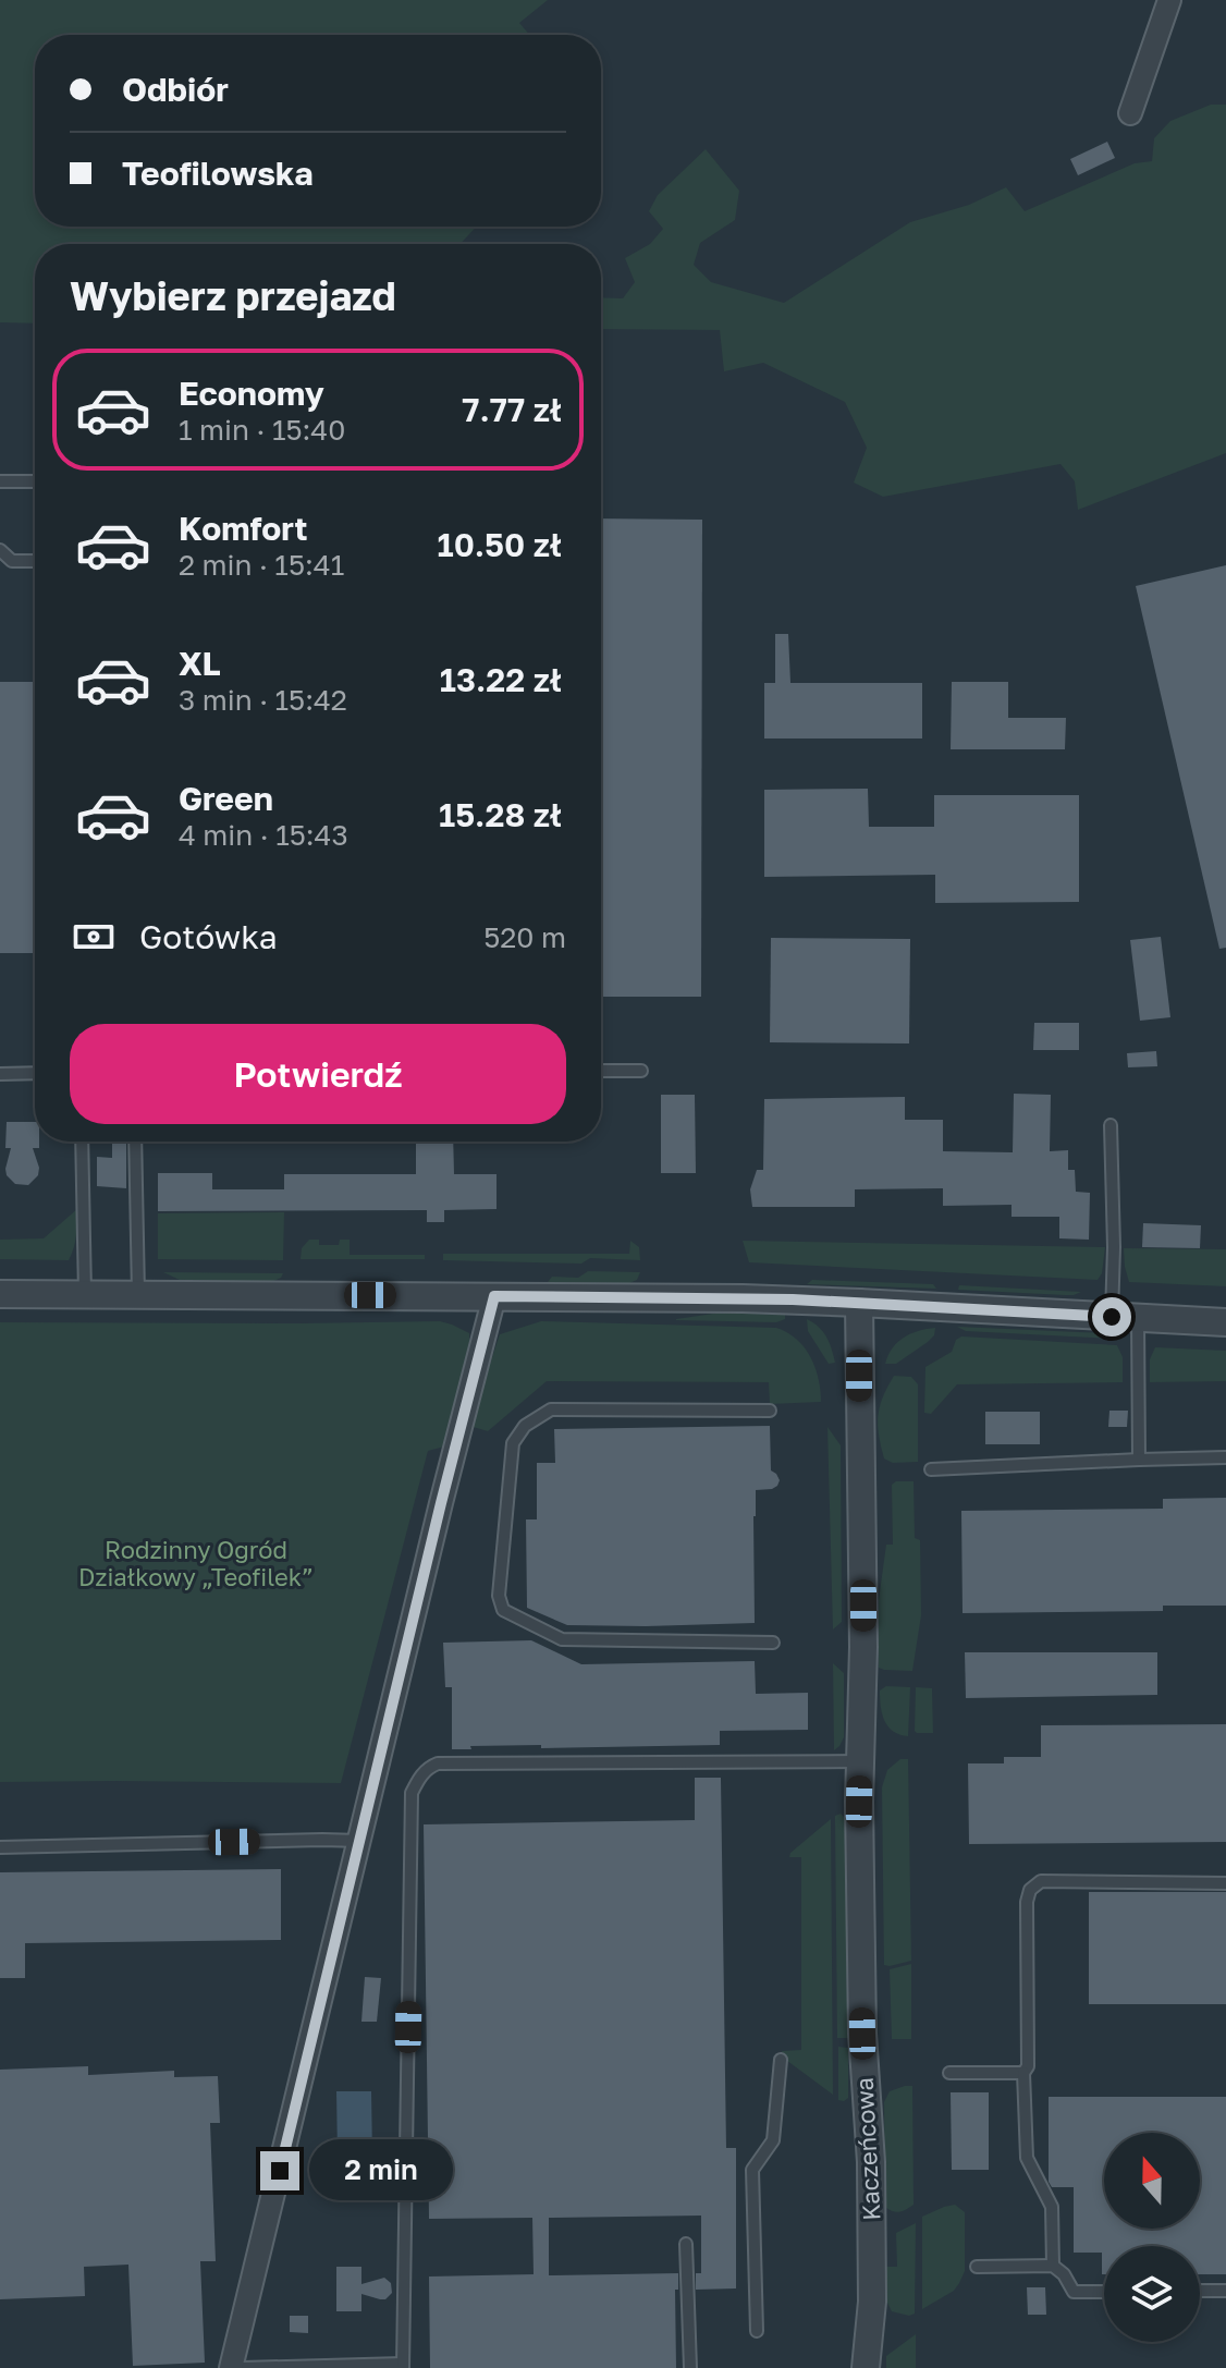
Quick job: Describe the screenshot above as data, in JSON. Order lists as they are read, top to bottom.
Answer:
{
  "streets": {
    "street": ["Kaczeńcowa"]
  },
  "parks": ["Rodzinny Ogród Działkowy „Teofilek”"],
  "north": "top",
  "page": {
    "banner": ["Odbiór", "Teofilowska"],
    "heading": "Wybierz przejazd",
    "list": [
      {
        "name": "Economy",
        "note": "1 min · 15:40",
        "value": "7.77 zł"
      },
      {
        "name": "Komfort",
        "note": "2 min · 15:41",
        "value": "10.50 zł"
      },
      {
        "name": "XL",
        "note": "3 min · 15:42",
        "value": "13.22 zł"
      },
      {
        "name": "Green",
        "note": "4 min · 15:43",
        "value": "15.28 zł"
      }
    ],
    "pay": ["Gotówka", "520 m"],
    "buttons": "Potwierdź",
    "bubble": "2 min"
  }
}
